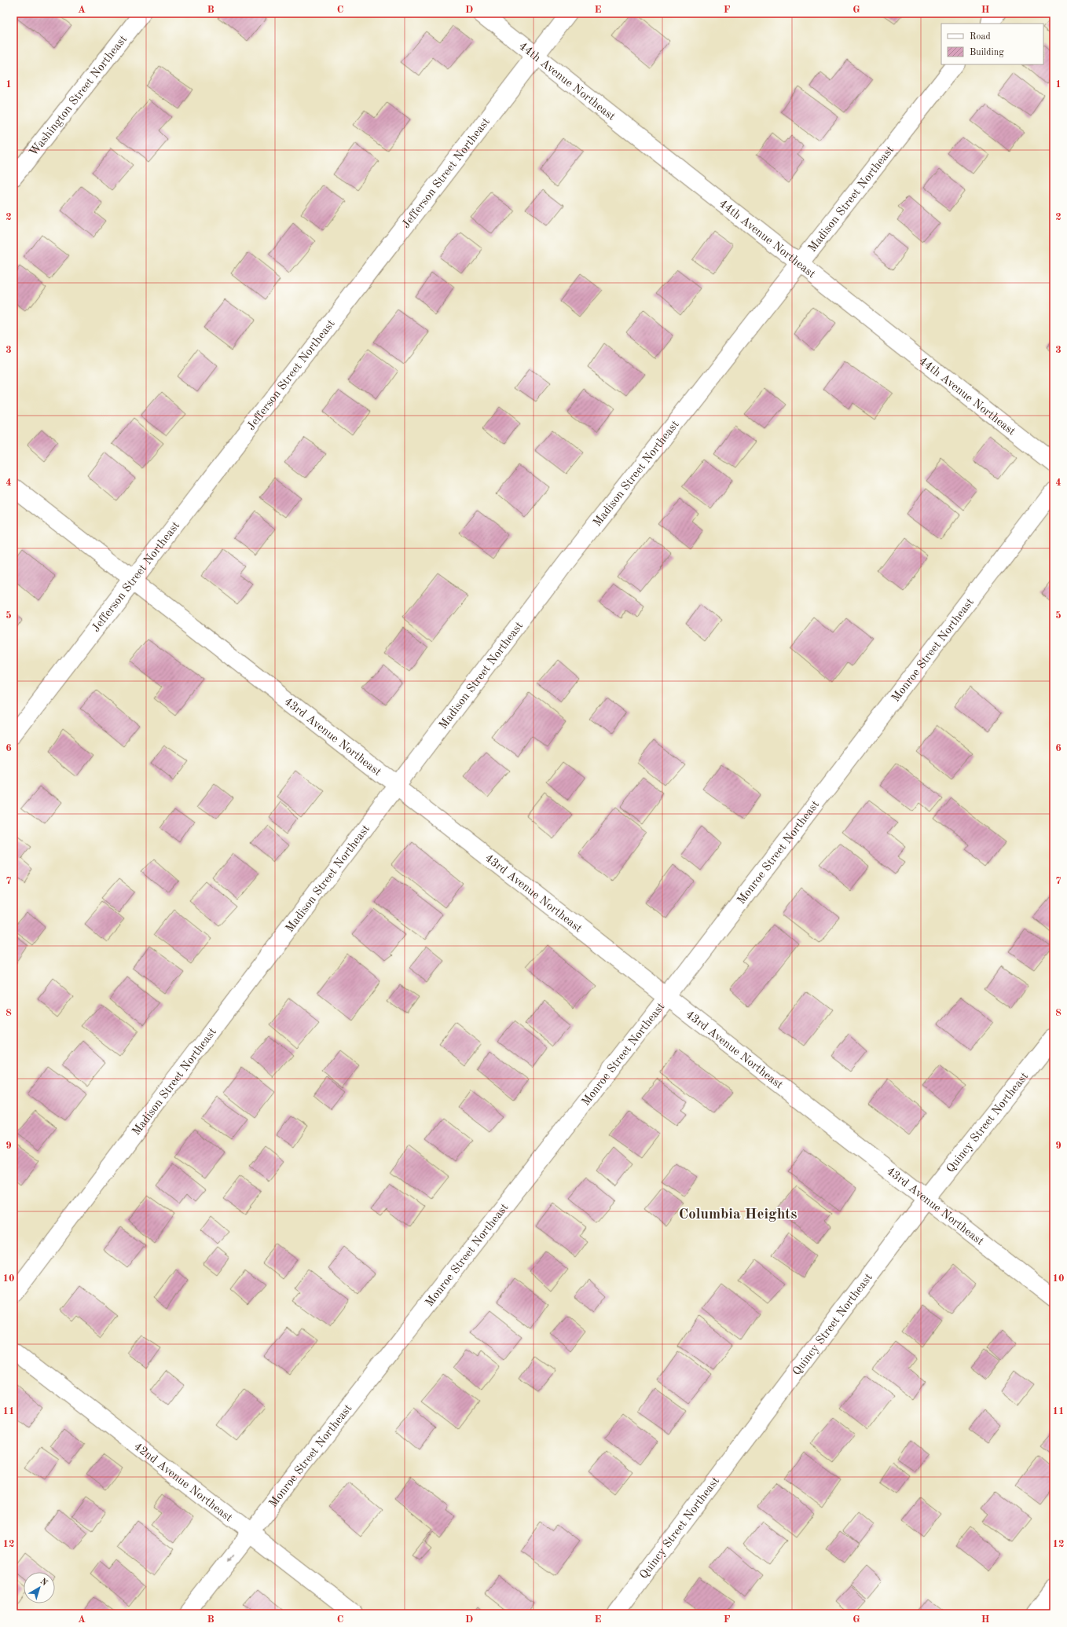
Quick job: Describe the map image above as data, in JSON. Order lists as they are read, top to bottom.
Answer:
{
  "streets": {
    "street": [
      "44th Avenue Northeast",
      "Washington Street Northeast",
      "Jefferson Street Northeast",
      "Madison Street Northeast",
      "Monroe Street Northeast",
      "43rd Avenue Northeast",
      "Quincy Street Northeast",
      "42nd Avenue Northeast"
    ]
  },
  "crossings": [
    ["44th Avenue Northeast", "Jefferson Street Northeast"],
    ["44th Avenue Northeast", "Madison Street Northeast"],
    ["Jefferson Street Northeast", "43rd Avenue Northeast"],
    ["Madison Street Northeast", "43rd Avenue Northeast"],
    ["Monroe Street Northeast", "43rd Avenue Northeast"],
    ["Monroe Street Northeast", "42nd Avenue Northeast"],
    ["43rd Avenue Northeast", "Quincy Street Northeast"]
  ],
  "districts": ["Columbia Heights"],
  "legend": ["Road", "Building"],
  "north": "top right",
  "grid": {
    "columns": [
      "A",
      "B",
      "C",
      "D",
      "E",
      "F",
      "G",
      "H"
    ],
    "rows": [
      "1",
      "2",
      "3",
      "4",
      "5",
      "6",
      "7",
      "8",
      "9",
      "10",
      "11",
      "12"
    ]
  }
}
